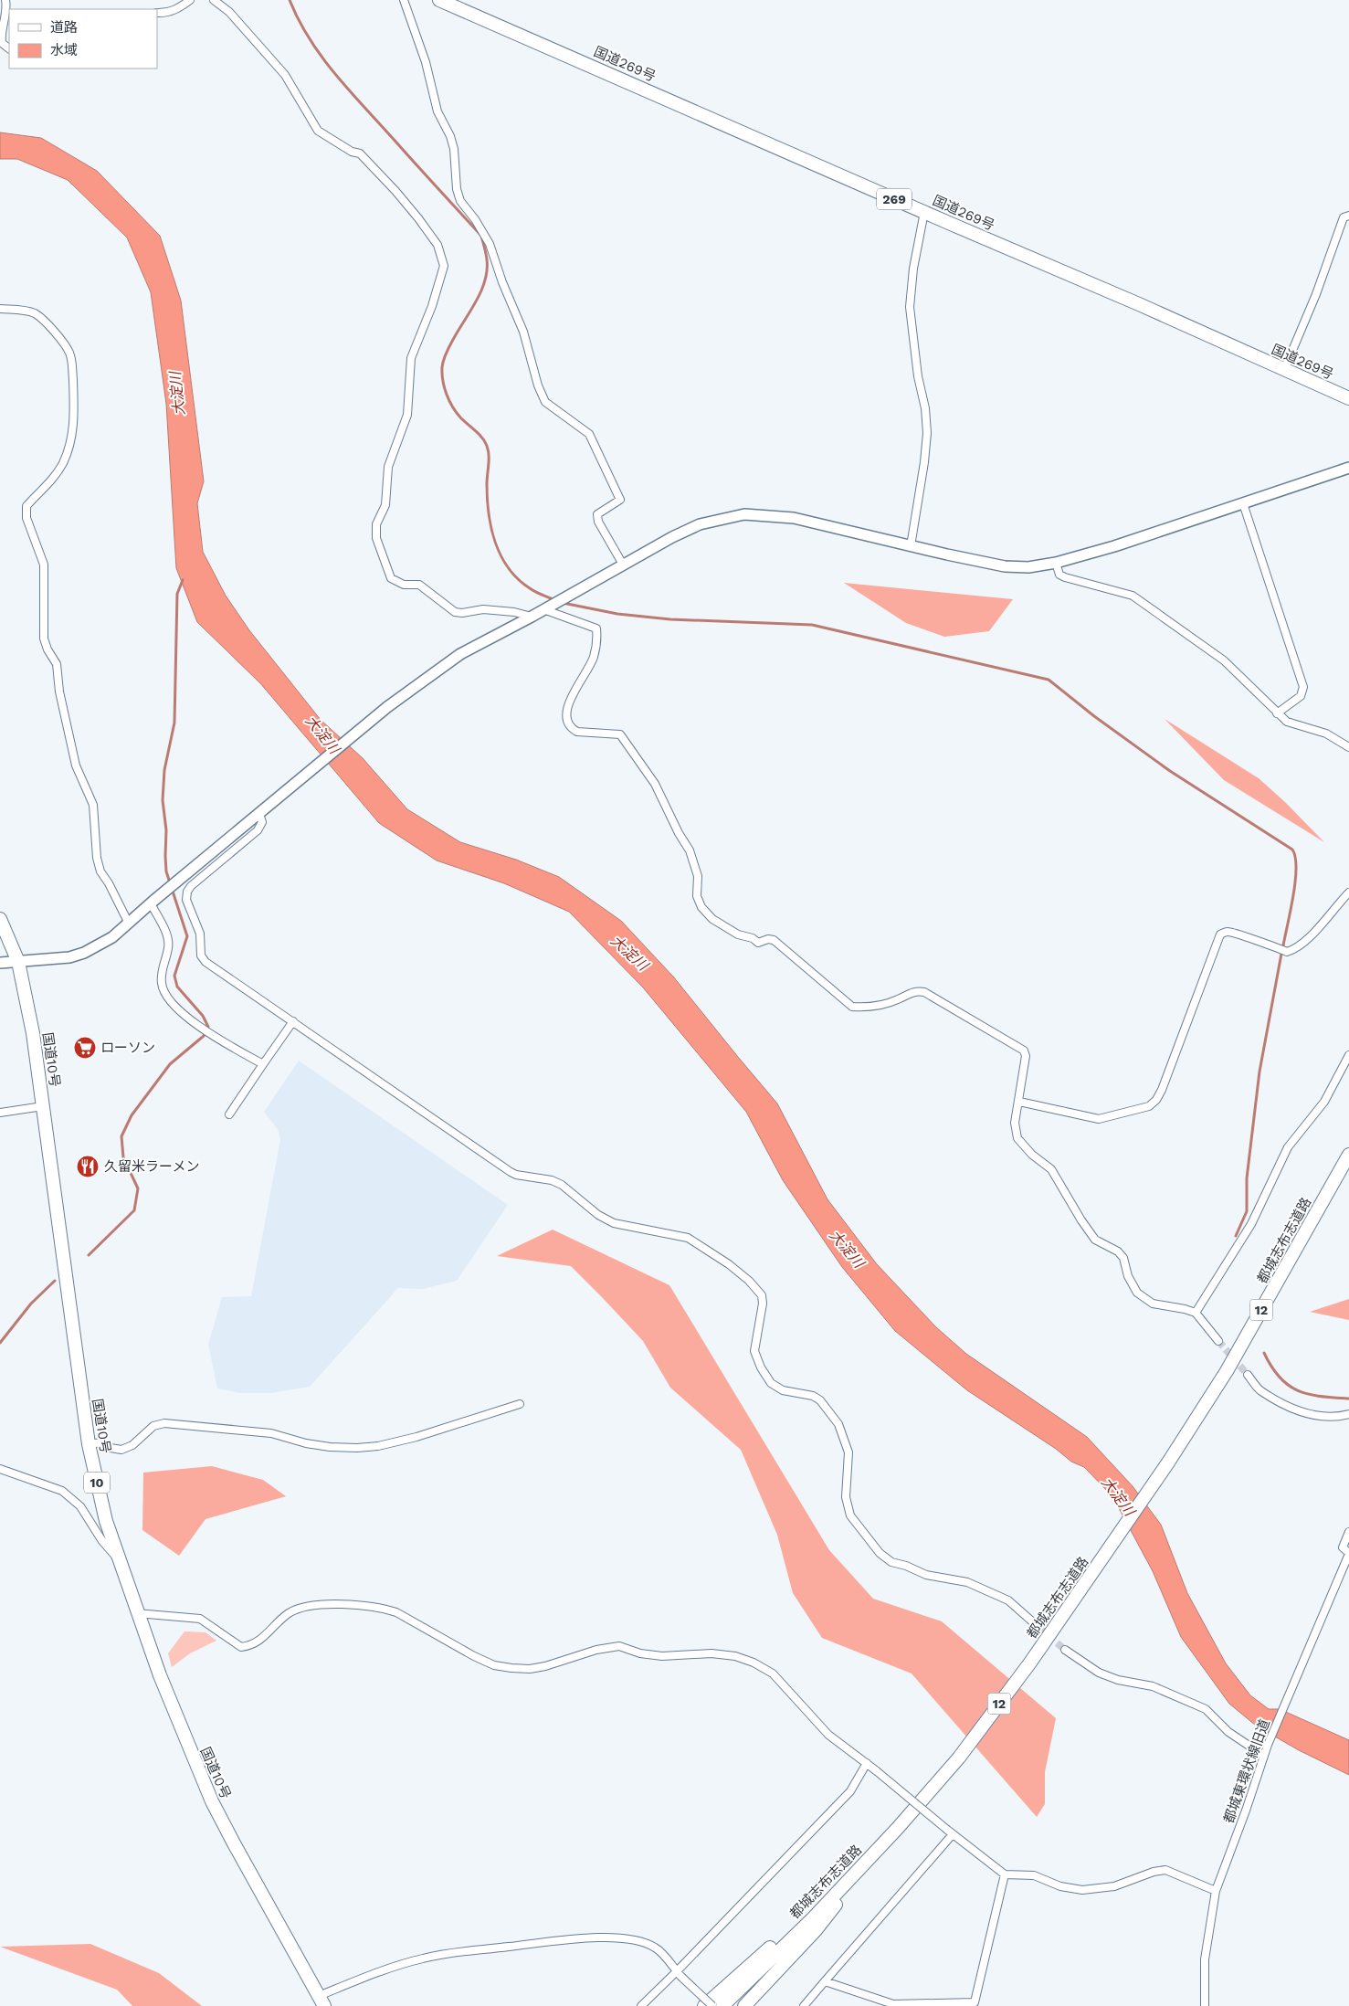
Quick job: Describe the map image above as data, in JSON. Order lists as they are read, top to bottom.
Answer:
{
  "streets": {
    "highway": [
      "国道269号",
      "269",
      "国道10号",
      "都城志布志道路",
      "12",
      "10"
    ],
    "street": ["都城東環状線旧道"]
  },
  "water": ["大淀川"],
  "places": {
    "supermarket": ["ローソン"],
    "restaurant": ["久留米ラーメン"]
  },
  "legend": ["道路", "水域"]
}
